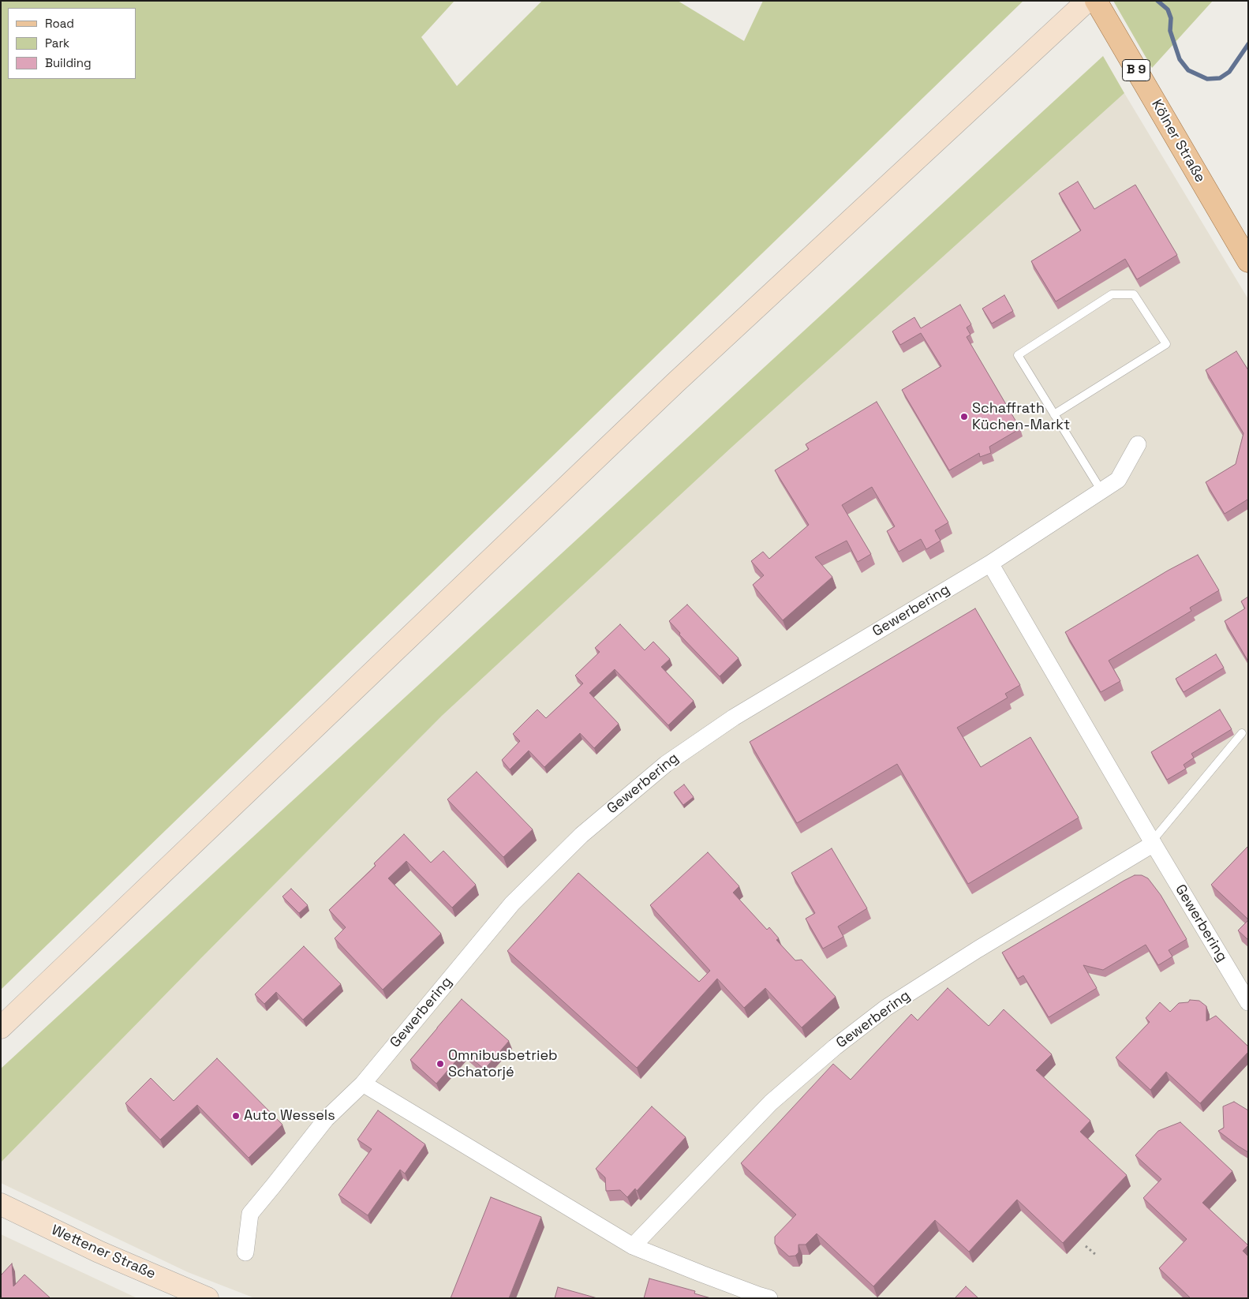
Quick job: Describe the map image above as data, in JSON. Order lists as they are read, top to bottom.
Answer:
{
  "streets": {
    "main road": ["B 9", "Kölner Straße", "Wettener Straße"],
    "street": ["Gewerbering"]
  },
  "places": ["Schaffrath Küchen-Markt", "Omnibusbetrieb Schatorjé", "Auto Wessels"],
  "legend": ["Road", "Park", "Building"]
}
